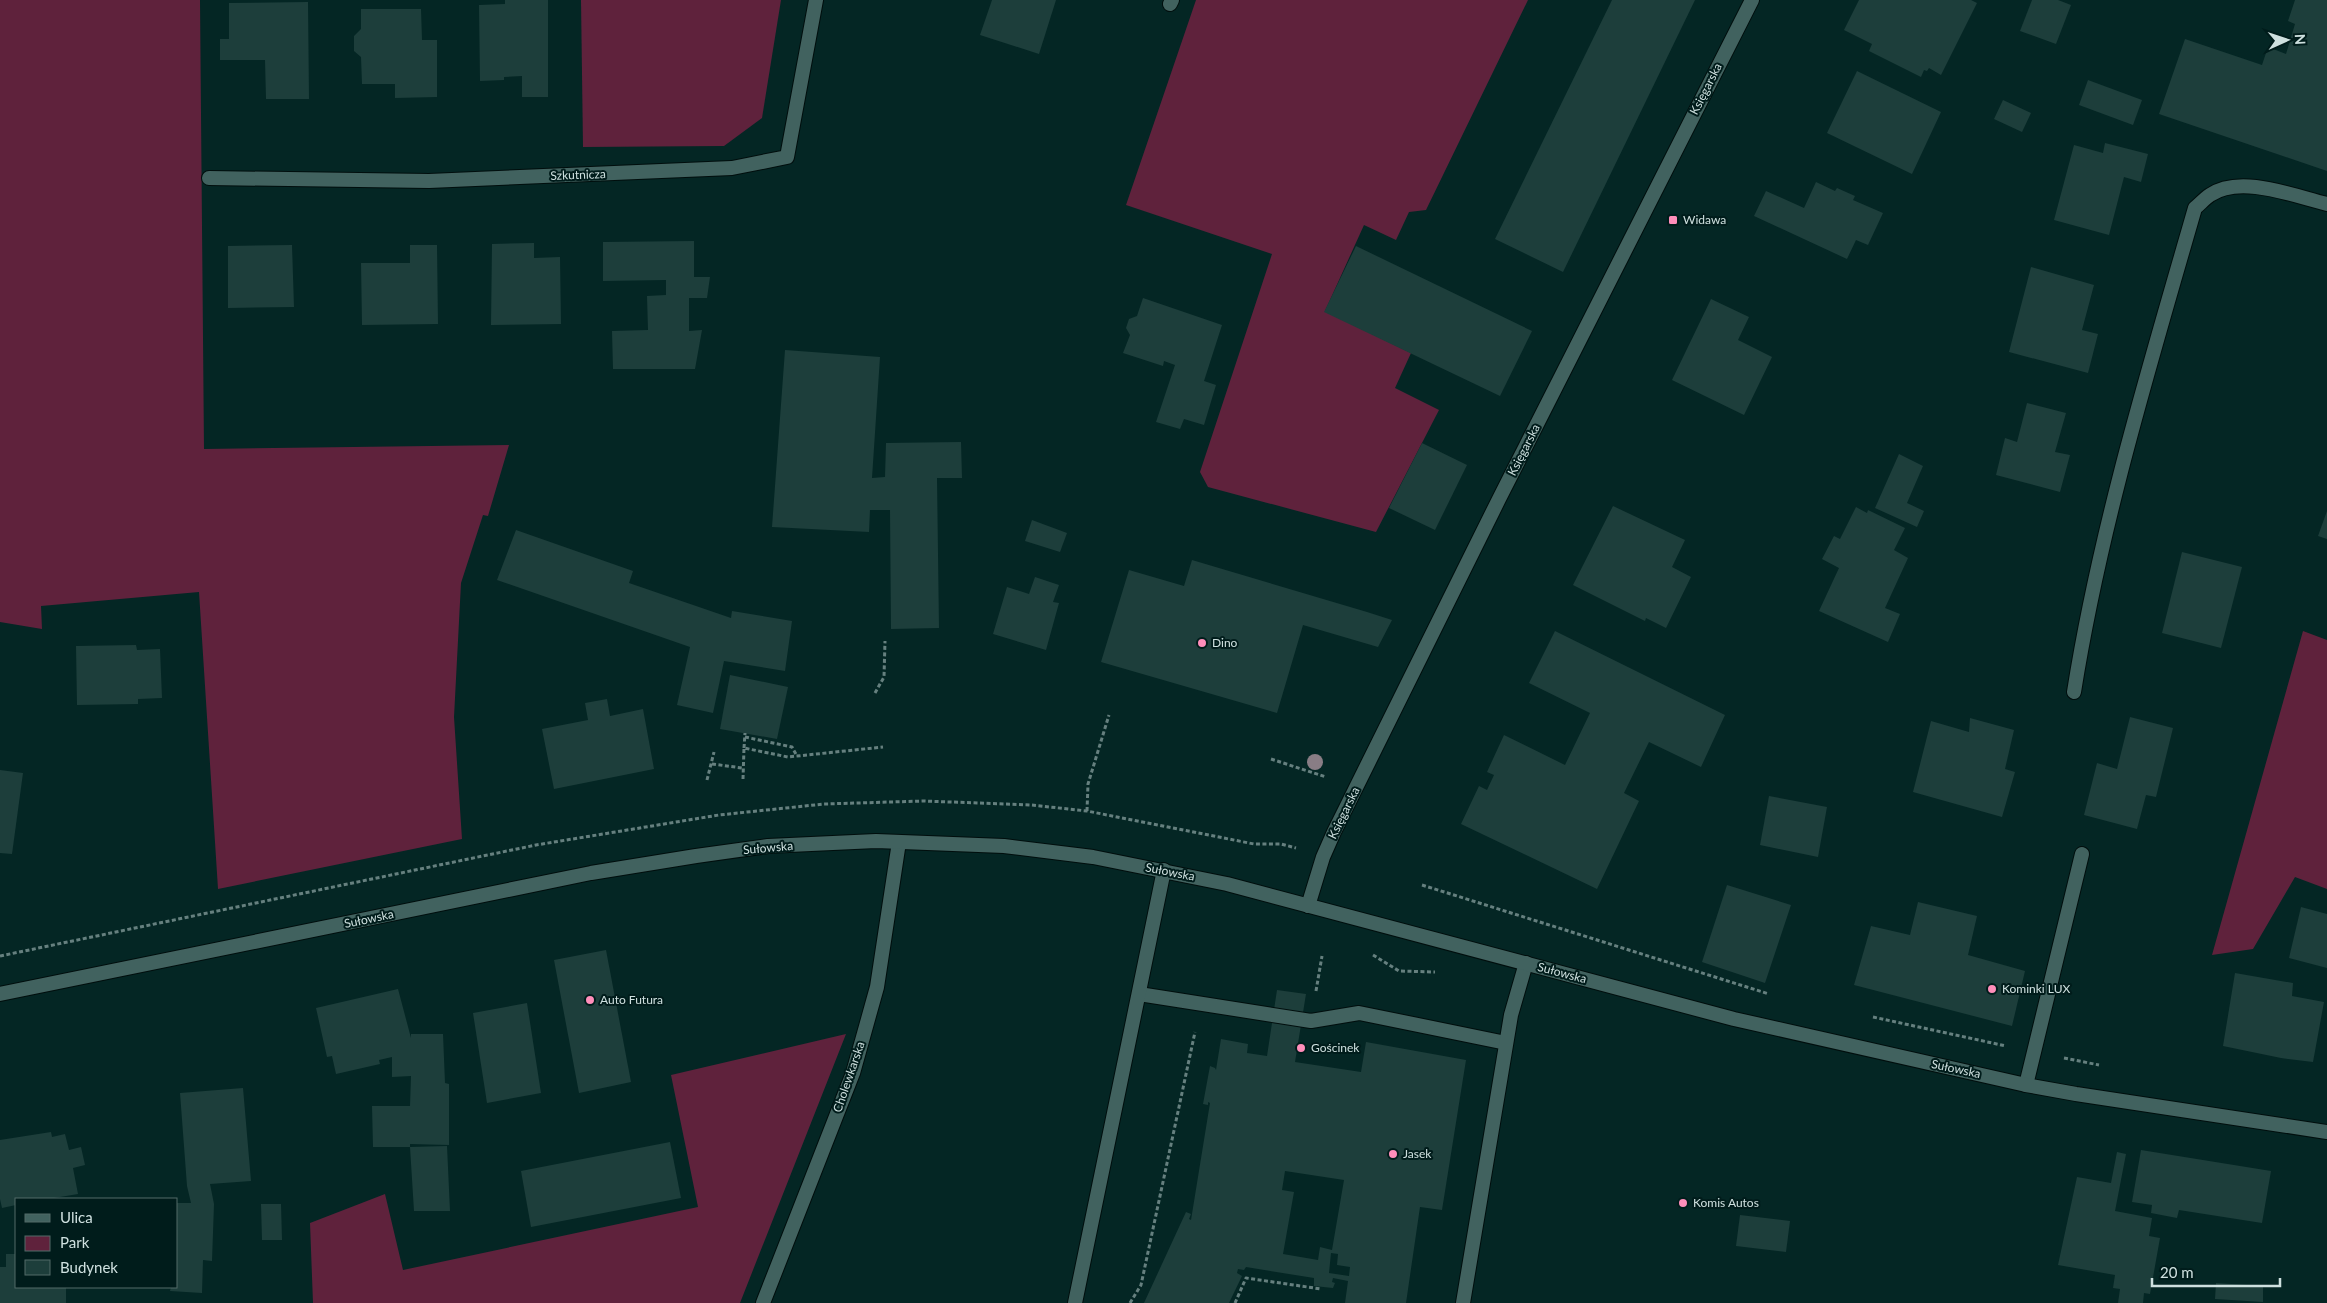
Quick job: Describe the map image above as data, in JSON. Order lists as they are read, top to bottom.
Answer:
{
  "streets": {
    "main road": [
      "Księgarska",
      "Szkutnicza",
      "Sułowska",
      "Cholewkarska"
    ]
  },
  "crossings": [
    ["Księgarska", "Sułowska"],
    ["Sułowska", "Cholewkarska"]
  ],
  "places": {
    "transit": ["Widawa"],
    "other": [
      "Dino",
      "Kominki LUX",
      "Auto Futura",
      "Gościnek",
      "Jasek",
      "Komis Autos"
    ]
  },
  "legend": ["Ulica", "Park", "Budynek"],
  "scale_bar": "20 m",
  "north": "right"
}
